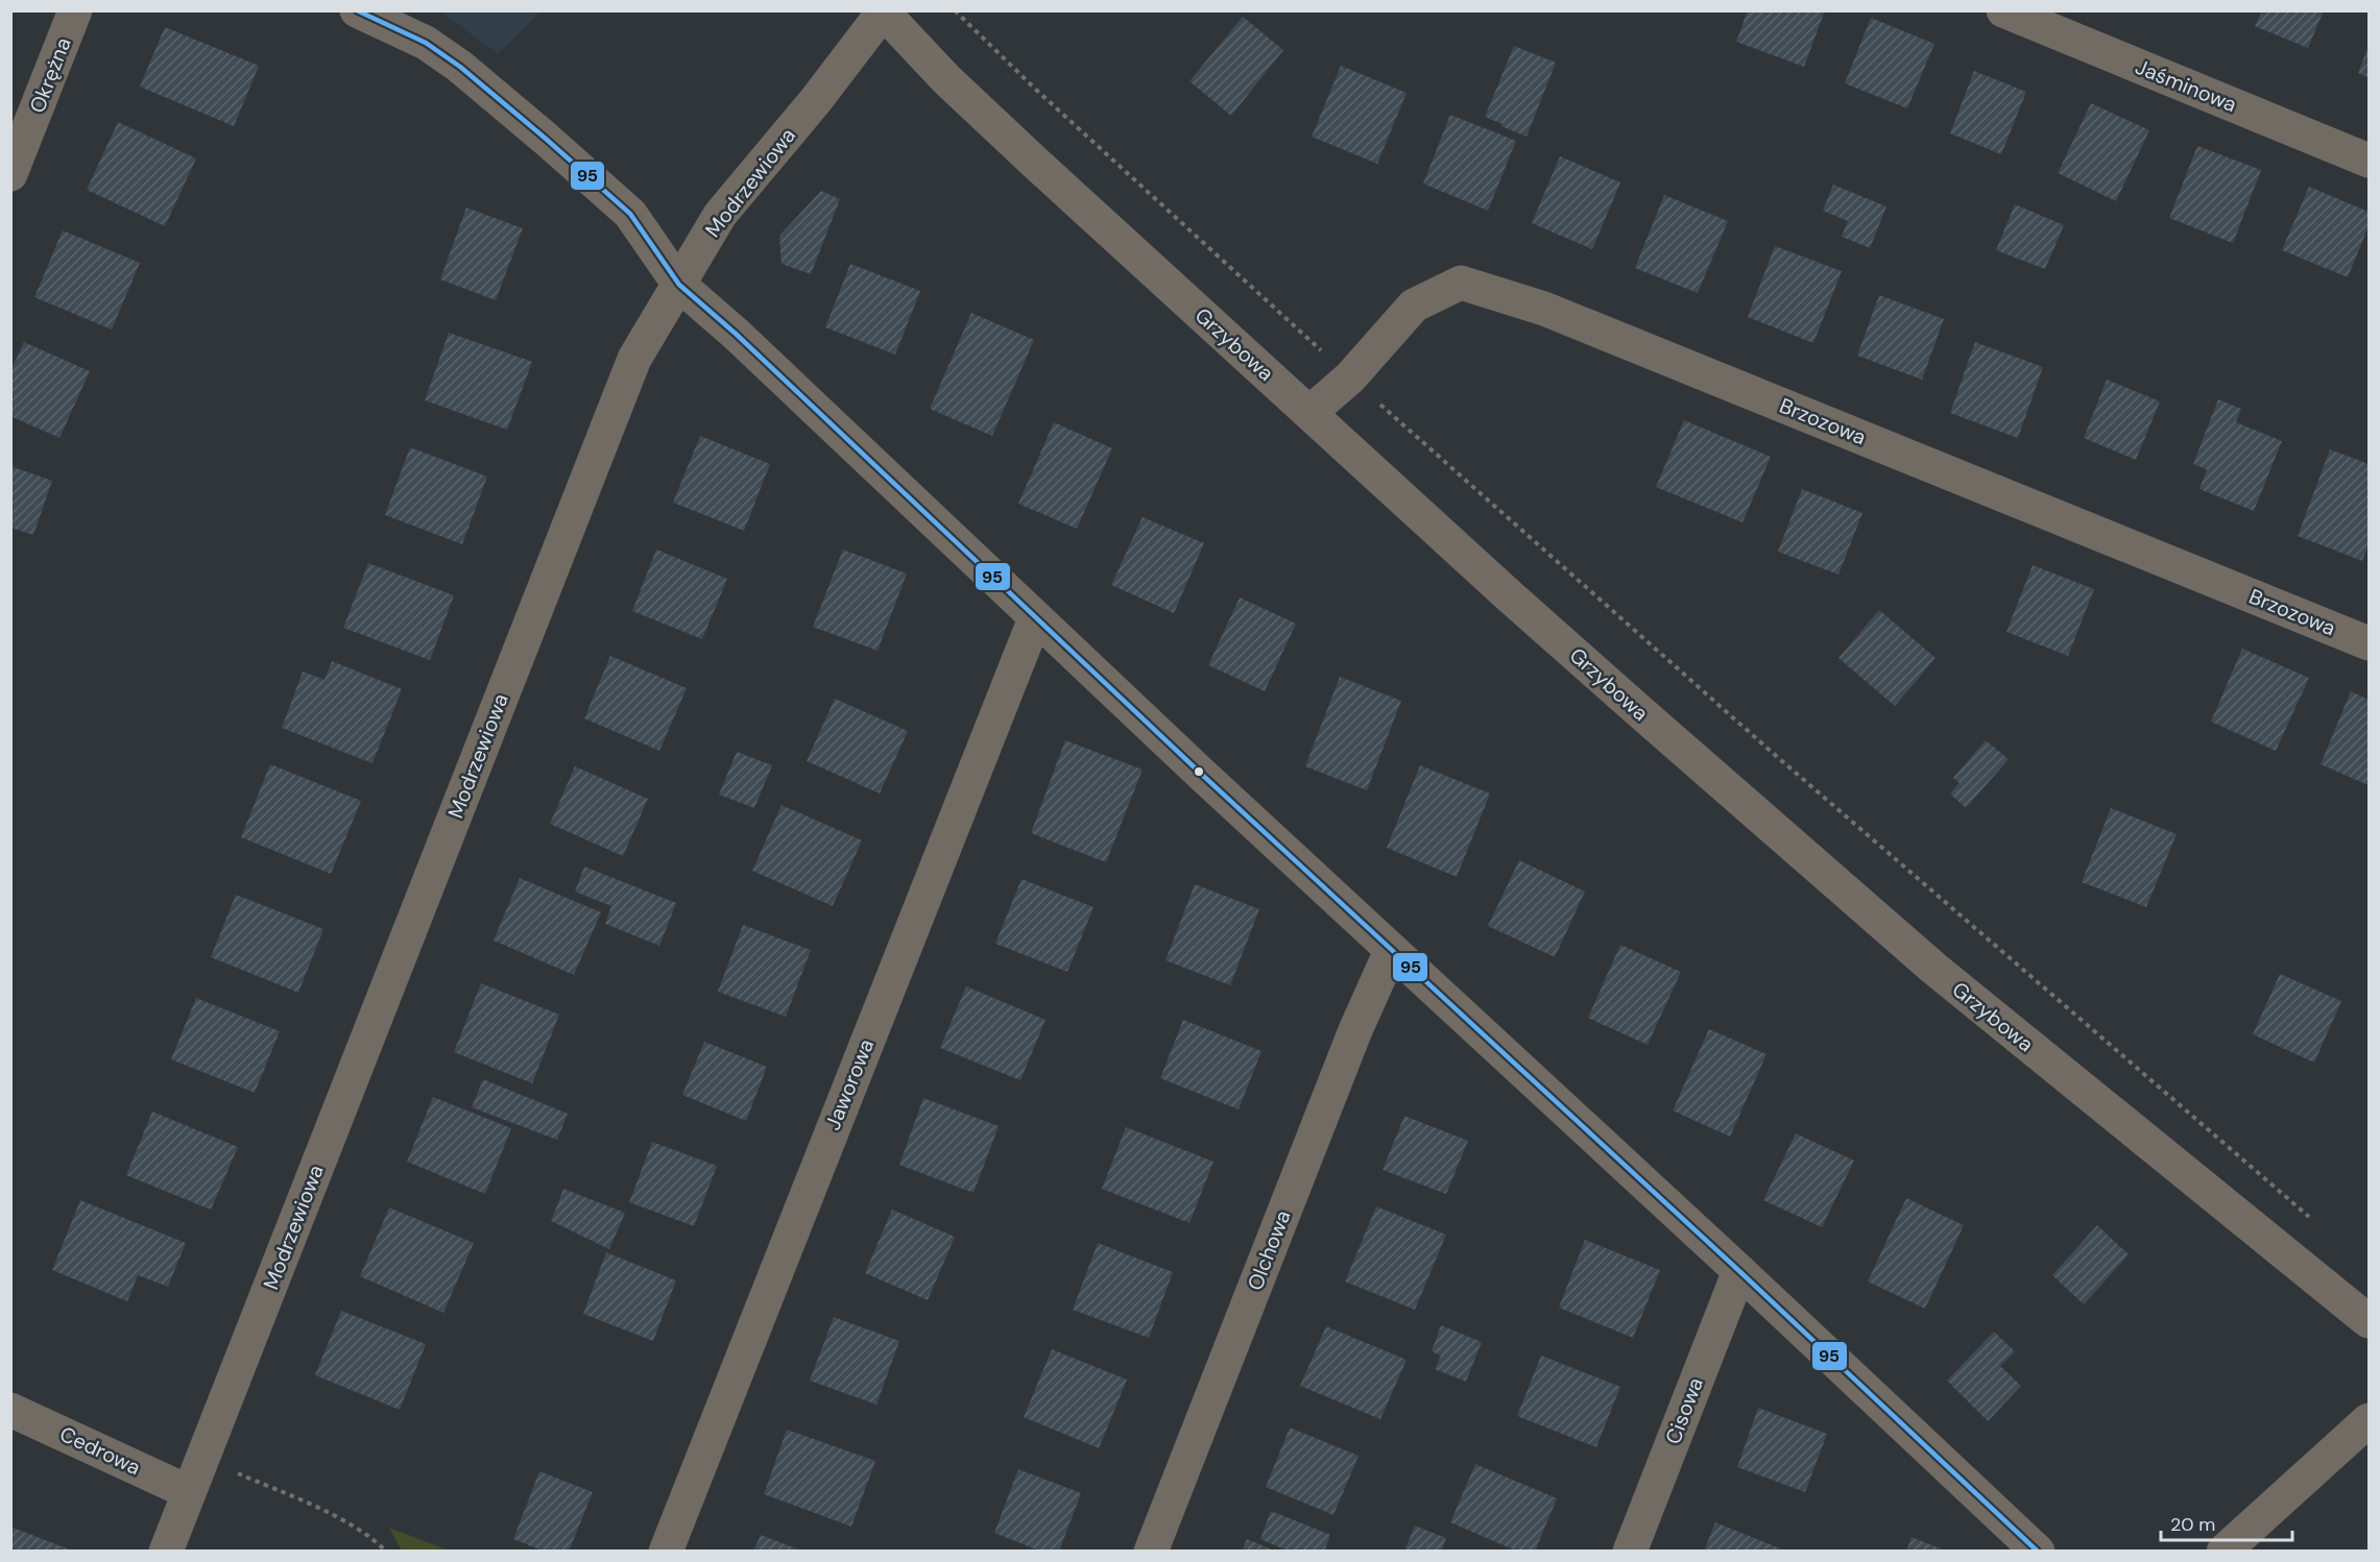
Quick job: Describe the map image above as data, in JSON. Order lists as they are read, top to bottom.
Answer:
{
  "streets": {
    "main road": ["Grzybowa"],
    "street": [
      "Okrężna",
      "Jaśminowa",
      "Modrzewiowa",
      "Brzozowa",
      "Jaworowa",
      "Olchowa",
      "Cisowa",
      "Cedrowa"
    ]
  },
  "crossings": [
    ["Modrzewiowa", "Grzybowa"],
    ["Modrzewiowa", "Cedrowa"],
    ["Grzybowa", "Brzozowa"]
  ],
  "lines": ["transit line 95"],
  "scale_bar": "20 m"
}
